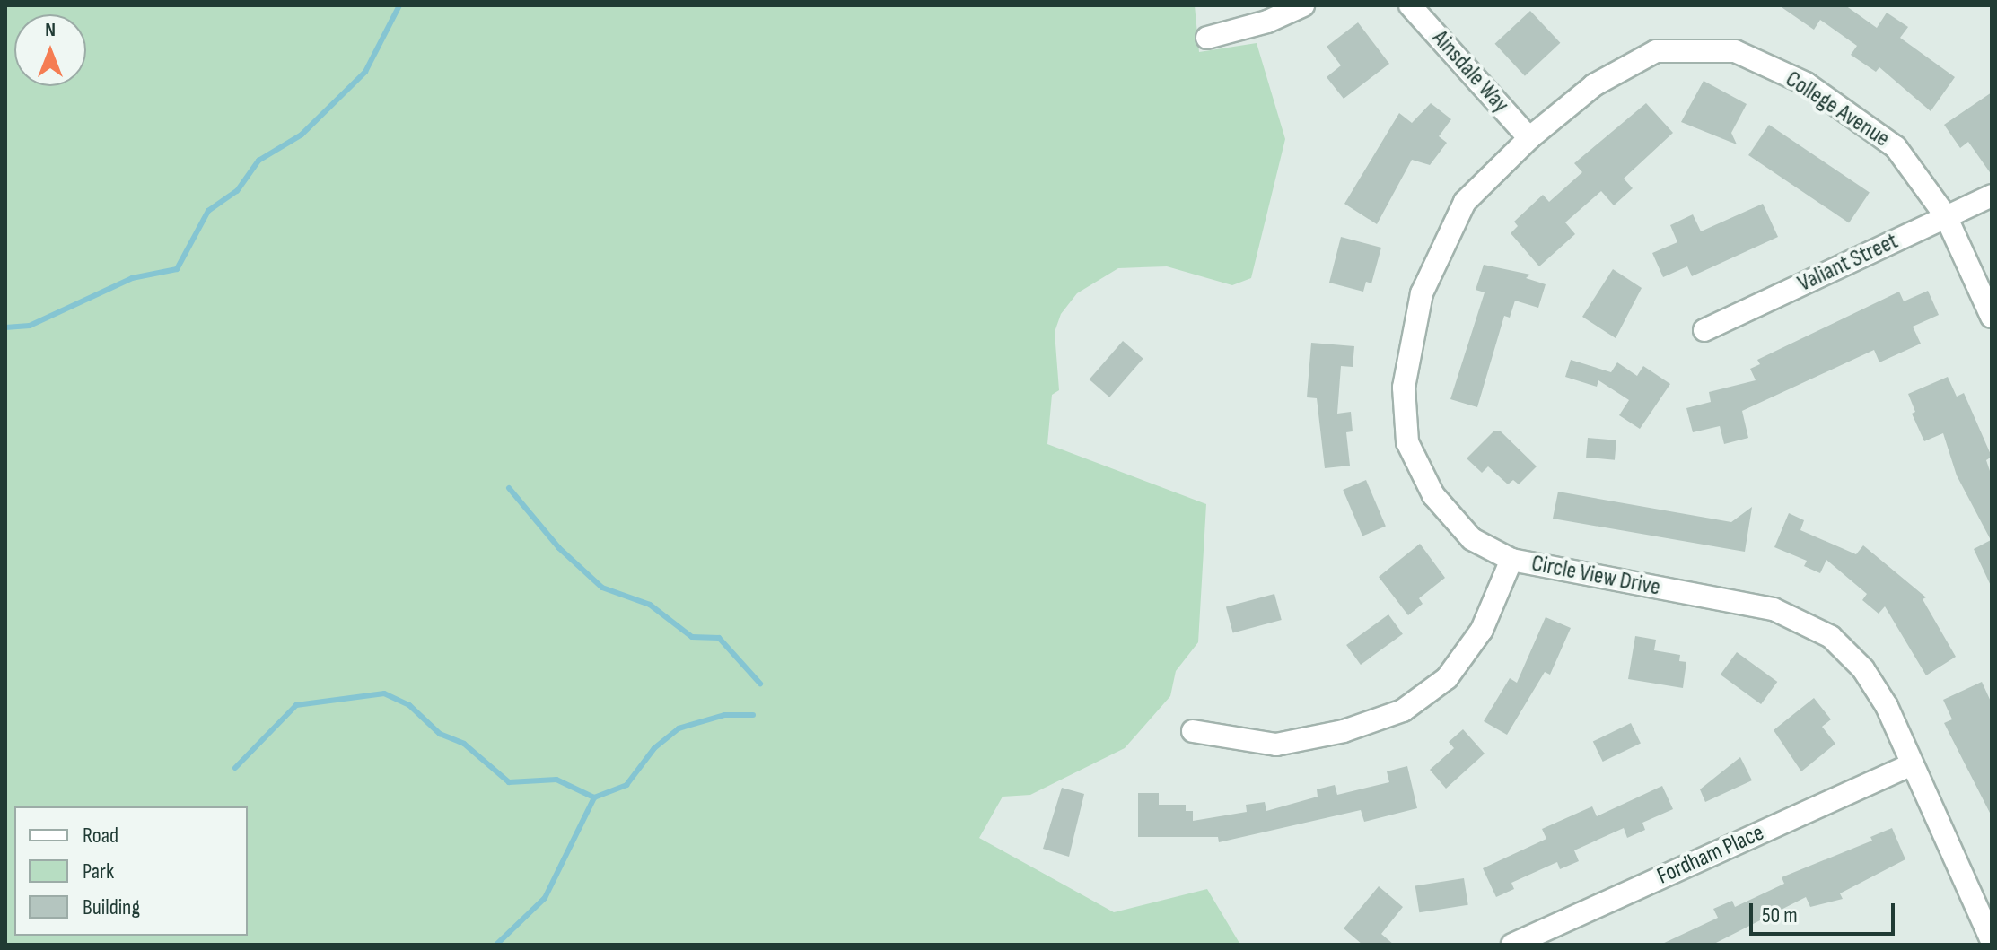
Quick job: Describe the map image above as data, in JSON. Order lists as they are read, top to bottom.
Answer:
{
  "streets": {
    "street": [
      "Ainsdale Way",
      "College Avenue",
      "Valiant Street",
      "Circle View Drive",
      "Fordham Place"
    ]
  },
  "crossings": [
    ["Ainsdale Way", "College Avenue"],
    ["Ainsdale Way", "Circle View Drive"],
    ["College Avenue", "Valiant Street"],
    ["College Avenue", "Circle View Drive"],
    ["Circle View Drive", "Fordham Place"]
  ],
  "legend": ["Road", "Park", "Building"],
  "scale_bar": "50 m",
  "north": "top"
}
